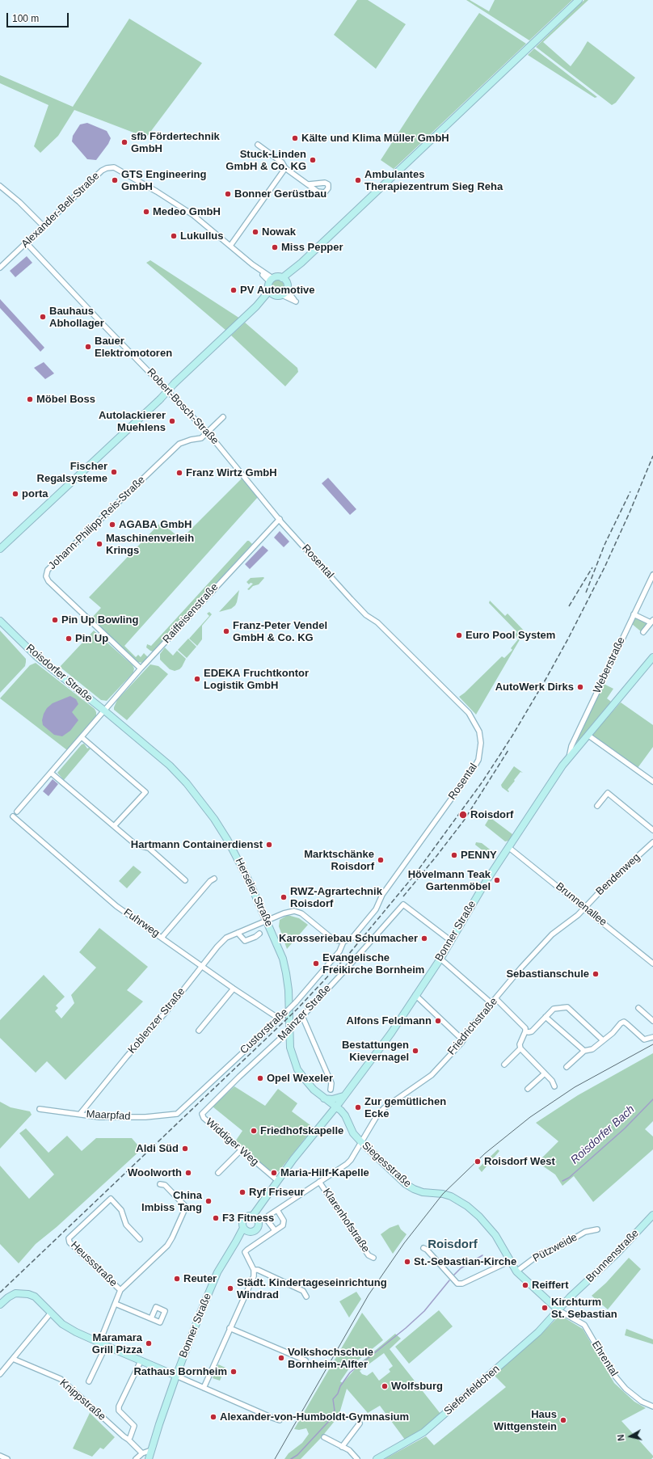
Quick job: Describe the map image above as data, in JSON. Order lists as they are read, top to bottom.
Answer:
{
  "streets": {
    "street": [
      "Alexander-Bell-Straße",
      "Robert-Bosch-Straße",
      "Johann-Philipp-Reis-Straße",
      "Rosental",
      "Raiffeisenstraße",
      "Weberstraße",
      "Roisdorfer Straße",
      "Bendenweg",
      "Herseler Straße",
      "Brunnenallee",
      "Fuhrweg",
      "Bonner Straße",
      "Mainzer Straße",
      "Koblenzer Straße",
      "Friedrichstraße",
      "Custorstraße",
      "Maarpfad",
      "Widdiger Weg",
      "Siegesstraße",
      "Klarenhofstraße",
      "Pützweide",
      "Brunnenstraße",
      "Heussstraße",
      "Ehrental",
      "Siefenfeldchen",
      "Knippstraße"
    ]
  },
  "crossings": [
    ["Alexander-Bell-Straße", "Robert-Bosch-Straße"],
    ["Robert-Bosch-Straße", "Johann-Philipp-Reis-Straße"],
    ["Robert-Bosch-Straße", "Rosental"],
    ["Robert-Bosch-Straße", "Raiffeisenstraße"],
    ["Johann-Philipp-Reis-Straße", "Raiffeisenstraße"],
    ["Rosental", "Raiffeisenstraße"],
    ["Rosental", "Custorstraße"],
    ["Raiffeisenstraße", "Roisdorfer Straße"],
    ["Raiffeisenstraße", "Herseler Straße"],
    ["Weberstraße", "Bonner Straße"],
    ["Roisdorfer Straße", "Herseler Straße"],
    ["Bendenweg", "Brunnenallee"],
    ["Bendenweg", "Friedrichstraße"],
    ["Herseler Straße", "Bonner Straße"],
    ["Herseler Straße", "Koblenzer Straße"],
    ["Herseler Straße", "Siegesstraße"],
    ["Brunnenallee", "Bonner Straße"],
    ["Brunnenallee", "Friedrichstraße"],
    ["Fuhrweg", "Koblenzer Straße"],
    ["Fuhrweg", "Custorstraße"],
    ["Bonner Straße", "Mainzer Straße"],
    ["Bonner Straße", "Widdiger Weg"],
    ["Bonner Straße", "Siegesstraße"],
    ["Mainzer Straße", "Widdiger Weg"],
    ["Koblenzer Straße", "Maarpfad"],
    ["Friedrichstraße", "Siegesstraße"],
    ["Friedrichstraße", "Klarenhofstraße"],
    ["Custorstraße", "Maarpfad"],
    ["Siegesstraße", "Pützweide"],
    ["Siegesstraße", "Brunnenstraße"],
    ["Siegesstraße", "Ehrental"],
    ["Siegesstraße", "Siefenfeldchen"],
    ["Brunnenstraße", "Ehrental"],
    ["Brunnenstraße", "Siefenfeldchen"],
    ["Ehrental", "Siefenfeldchen"]
  ],
  "districts": ["Roisdorf"],
  "water": ["Roisdorfer Bach"],
  "places": [
    "Kälte und Klima Müller GmbH",
    "sfb Fördertechnik GmbH",
    "Stuck-Linden GmbH & Co. KG",
    "GTS Engineering GmbH",
    "Ambulantes Therapiezentrum Sieg Reha",
    "Bonner Gerüstbau",
    "Medeo GmbH",
    "Nowak",
    "Lukullus",
    "Miss Pepper",
    "PV Automotive",
    "Bauhaus Abhollager",
    "Bauer Elektromotoren",
    "Möbel Boss",
    "Autolackierer Muehlens",
    "Fischer Regalsysteme",
    "Franz Wirtz GmbH",
    "porta",
    "AGABA GmbH",
    "Maschinenverleih Krings",
    "Pin Up Bowling",
    "Franz-Peter Vendel GmbH & Co. KG",
    "Euro Pool System",
    "Pin Up",
    "EDEKA Fruchtkontor Logistik GmbH",
    "AutoWerk Dirks",
    "Roisdorf",
    "Hartmann Containerdienst",
    "PENNY",
    "Marktschänke Roisdorf",
    "Hövelmann Teak Gartenmöbel",
    "RWZ-Agrartechnik Roisdorf",
    "Karosseriebau Schumacher",
    "Evangelische Freikirche Bornheim",
    "Sebastianschule",
    "Alfons Feldmann",
    "Bestattungen Kievernagel",
    "Opel Wexeler",
    "Zur gemütlichen Ecke",
    "Friedhofskapelle",
    "Aldi Süd",
    "Roisdorf West",
    "Woolworth",
    "Maria-Hilf-Kapelle",
    "Ryf Friseur",
    "China Imbiss Tang",
    "F3 Fitness",
    "St.-Sebastian-Kirche",
    "Reuter",
    "Reiffert",
    "Städt. Kindertageseinrichtung Windrad",
    "Kirchturm St. Sebastian",
    "Maramara Grill Pizza",
    "Volkshochschule Bornheim-Alfter",
    "Rathaus Bornheim",
    "Wolfsburg",
    "Alexander-von-Humboldt-Gymnasium",
    "Haus Wittgenstein"
  ],
  "scale_bar": "100 m",
  "north": "left"
}
